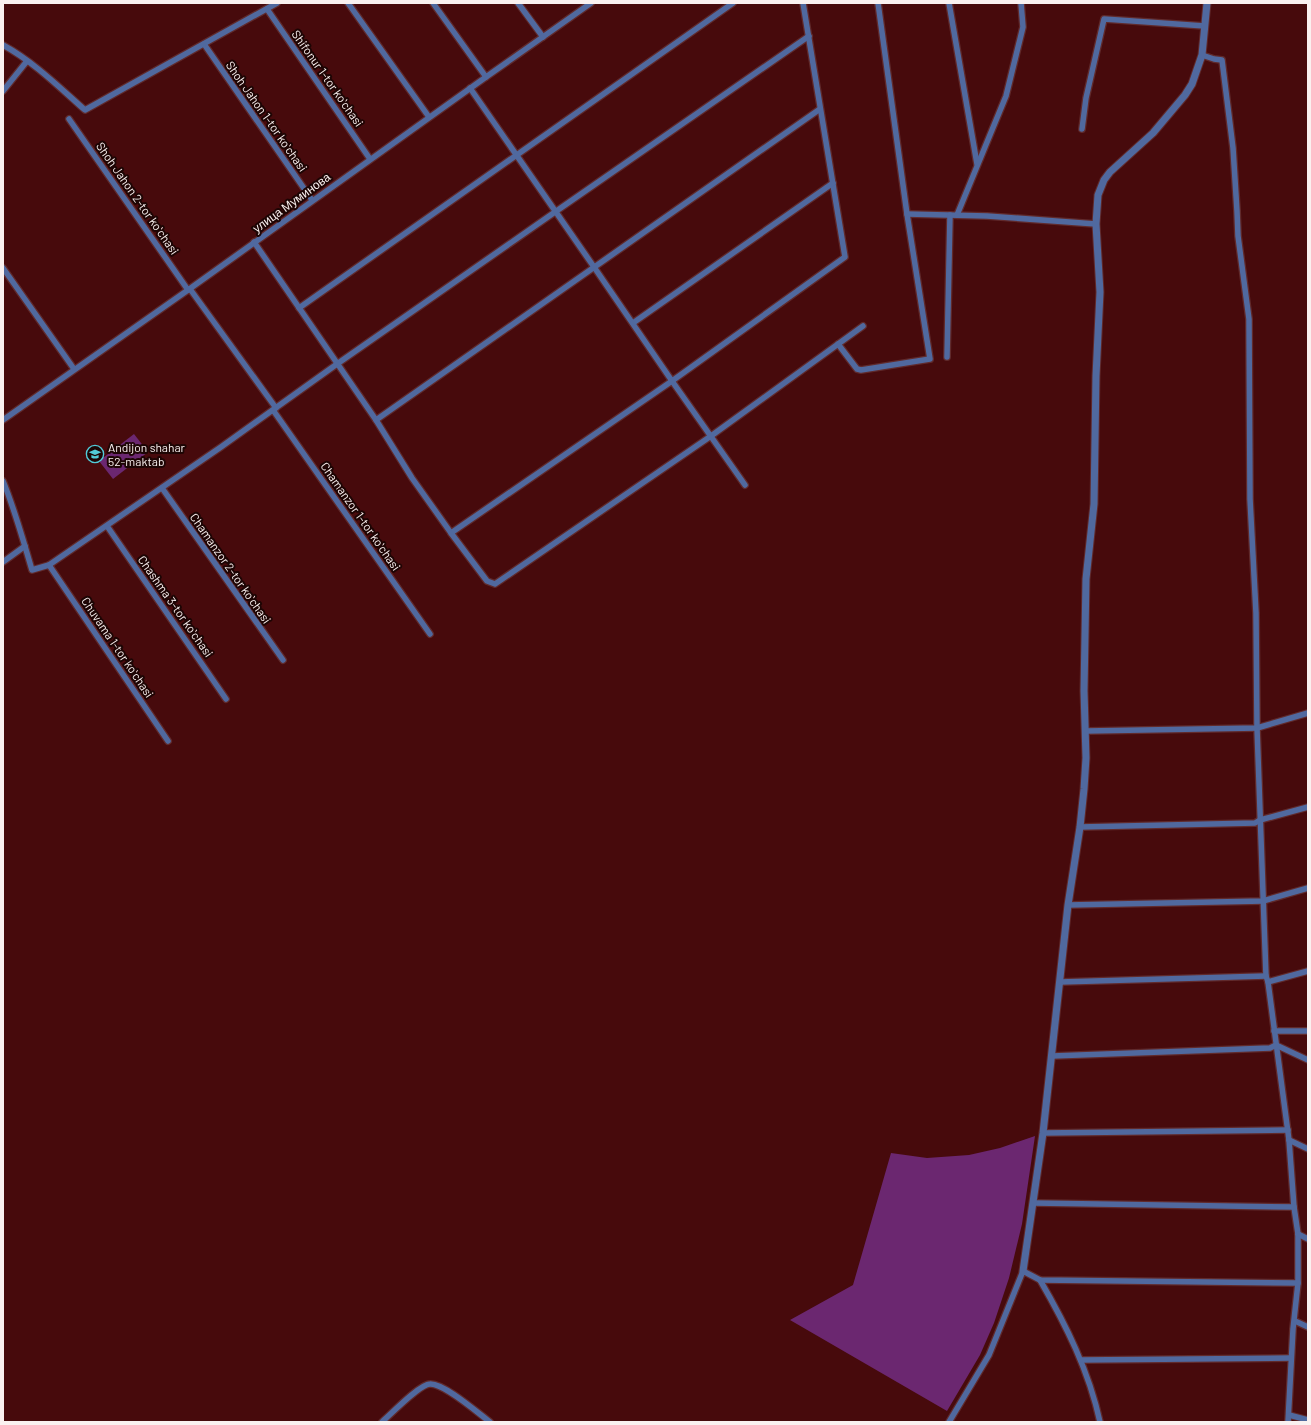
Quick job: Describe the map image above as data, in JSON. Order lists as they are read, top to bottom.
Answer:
{
  "streets": {
    "street": [
      "Shifonur 1-tor koʻchasi",
      "Shoh Jahon 1-tor koʻchasi",
      "Shoh Jahon 2-tor koʻchasi",
      "улица Муминова",
      "Chamanzor 1-tor koʻchasi",
      "Chamanzor 2-tor koʻchasi",
      "Chashma 3-tor koʻchasi",
      "Chuvama 1-tor koʻchasi"
    ]
  },
  "crossings": [
    ["Shifonur 1-tor koʻchasi", "улица Муминова"],
    ["Shoh Jahon 1-tor koʻchasi", "улица Муминова"],
    ["Shoh Jahon 2-tor koʻchasi", "улица Муминова"],
    ["Shoh Jahon 2-tor koʻchasi", "Chamanzor 1-tor koʻchasi"],
    ["улица Муминова", "Chamanzor 1-tor koʻchasi"]
  ],
  "places": {
    "school or university": ["Andijon shahar 52-maktab"]
  }
}
